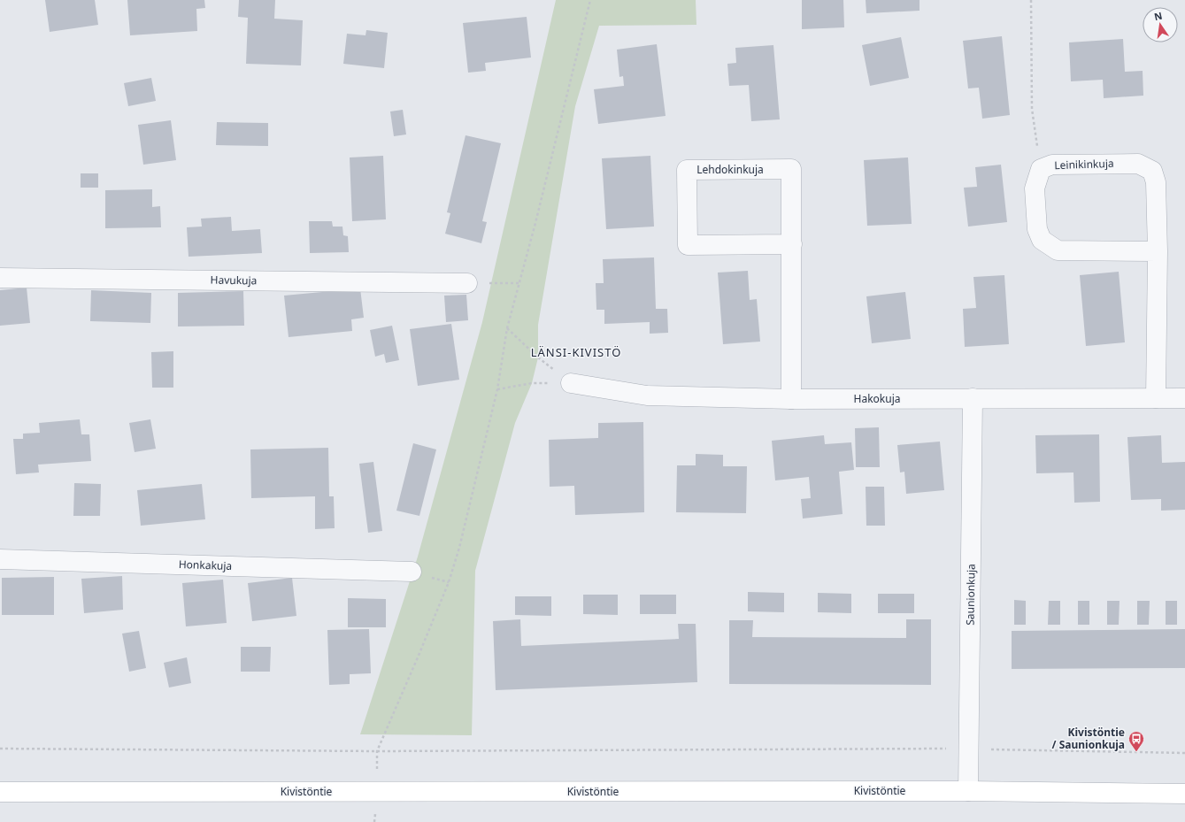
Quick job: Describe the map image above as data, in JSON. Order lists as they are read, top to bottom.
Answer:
{
  "streets": {
    "main road": ["Kivistöntie"],
    "street": [
      "Leinikinkuja",
      "Lehdokinkuja",
      "Havukuja",
      "Hakokuja",
      "Honkakuja",
      "Saunionkuja"
    ]
  },
  "crossings": [
    ["Leinikinkuja", "Hakokuja"],
    ["Lehdokinkuja", "Hakokuja"],
    ["Hakokuja", "Saunionkuja"],
    ["Saunionkuja", "Kivistöntie"]
  ],
  "districts": ["LÄNSI-KIVISTÖ"],
  "places": {
    "bus stop": ["Kivistöntie / Saunionkuja"]
  },
  "north": "top"
}
